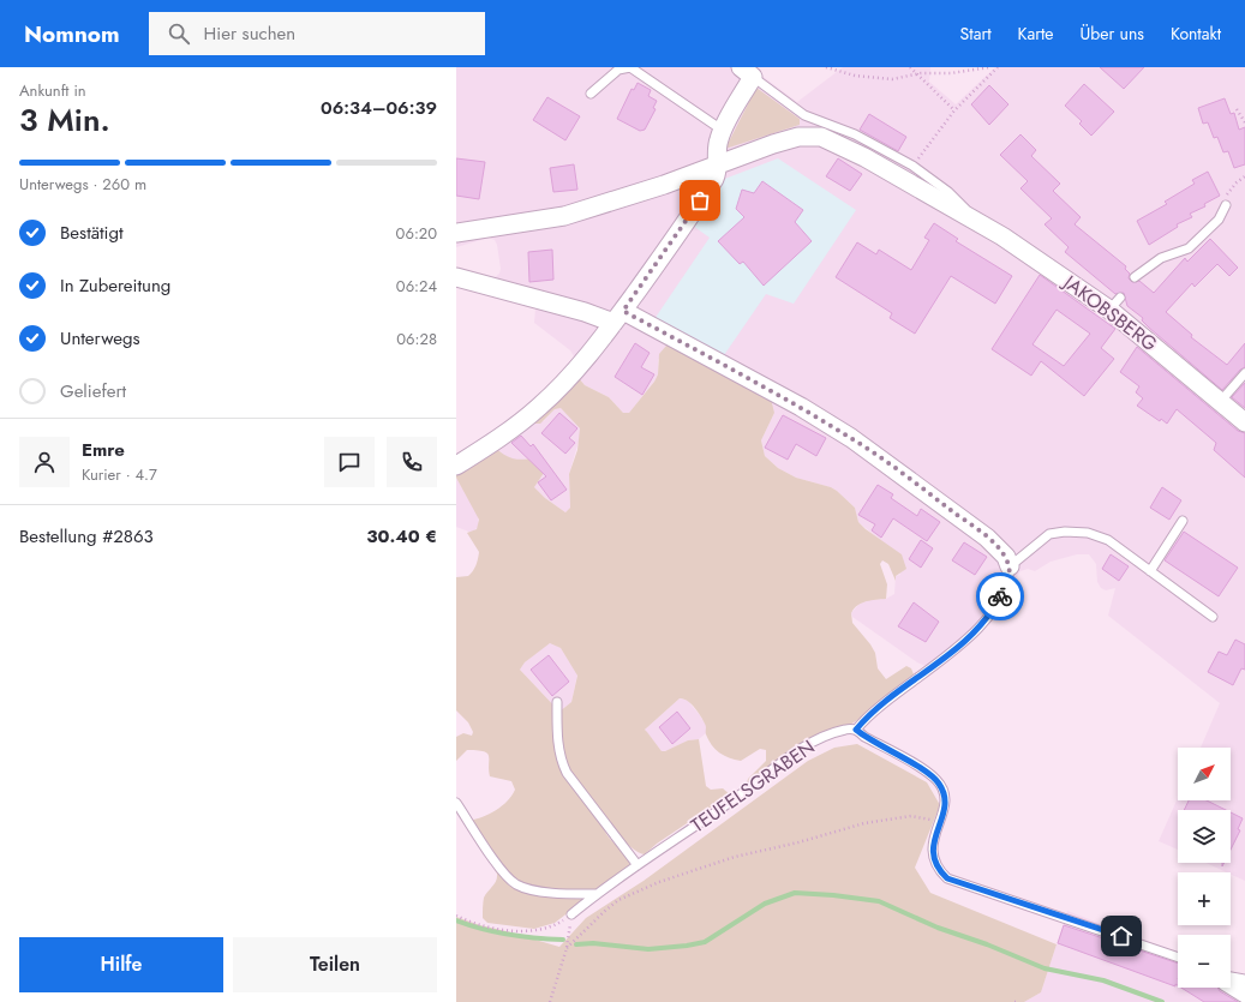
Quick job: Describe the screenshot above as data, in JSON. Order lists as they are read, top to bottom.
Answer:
{
  "streets": {
    "street": ["JAKOBSBERG"],
    "lane": ["TEUFELSGRABEN"]
  },
  "north": "top right",
  "page": {
    "header": "Nomnom",
    "search": "Hier suchen",
    "nav": [
      "Start",
      "Karte",
      "Über uns",
      "Kontakt"
    ],
    "heading": ["3 Min.", "Ankunft in", "06:34–06:39"],
    "panel": [
      "Emre",
      "Kurier · 4.7",
      "Bestellung #2863",
      "30.40 €"
    ],
    "bar": "Unterwegs · 260 m",
    "list": [
      ["Bestätigt", "06:20"],
      ["In Zubereitung", "06:24"],
      ["Unterwegs", "06:28"],
      "Geliefert"
    ],
    "map_buttons": ["+", "−"],
    "buttons": ["Hilfe", "Teilen"]
  }
}
